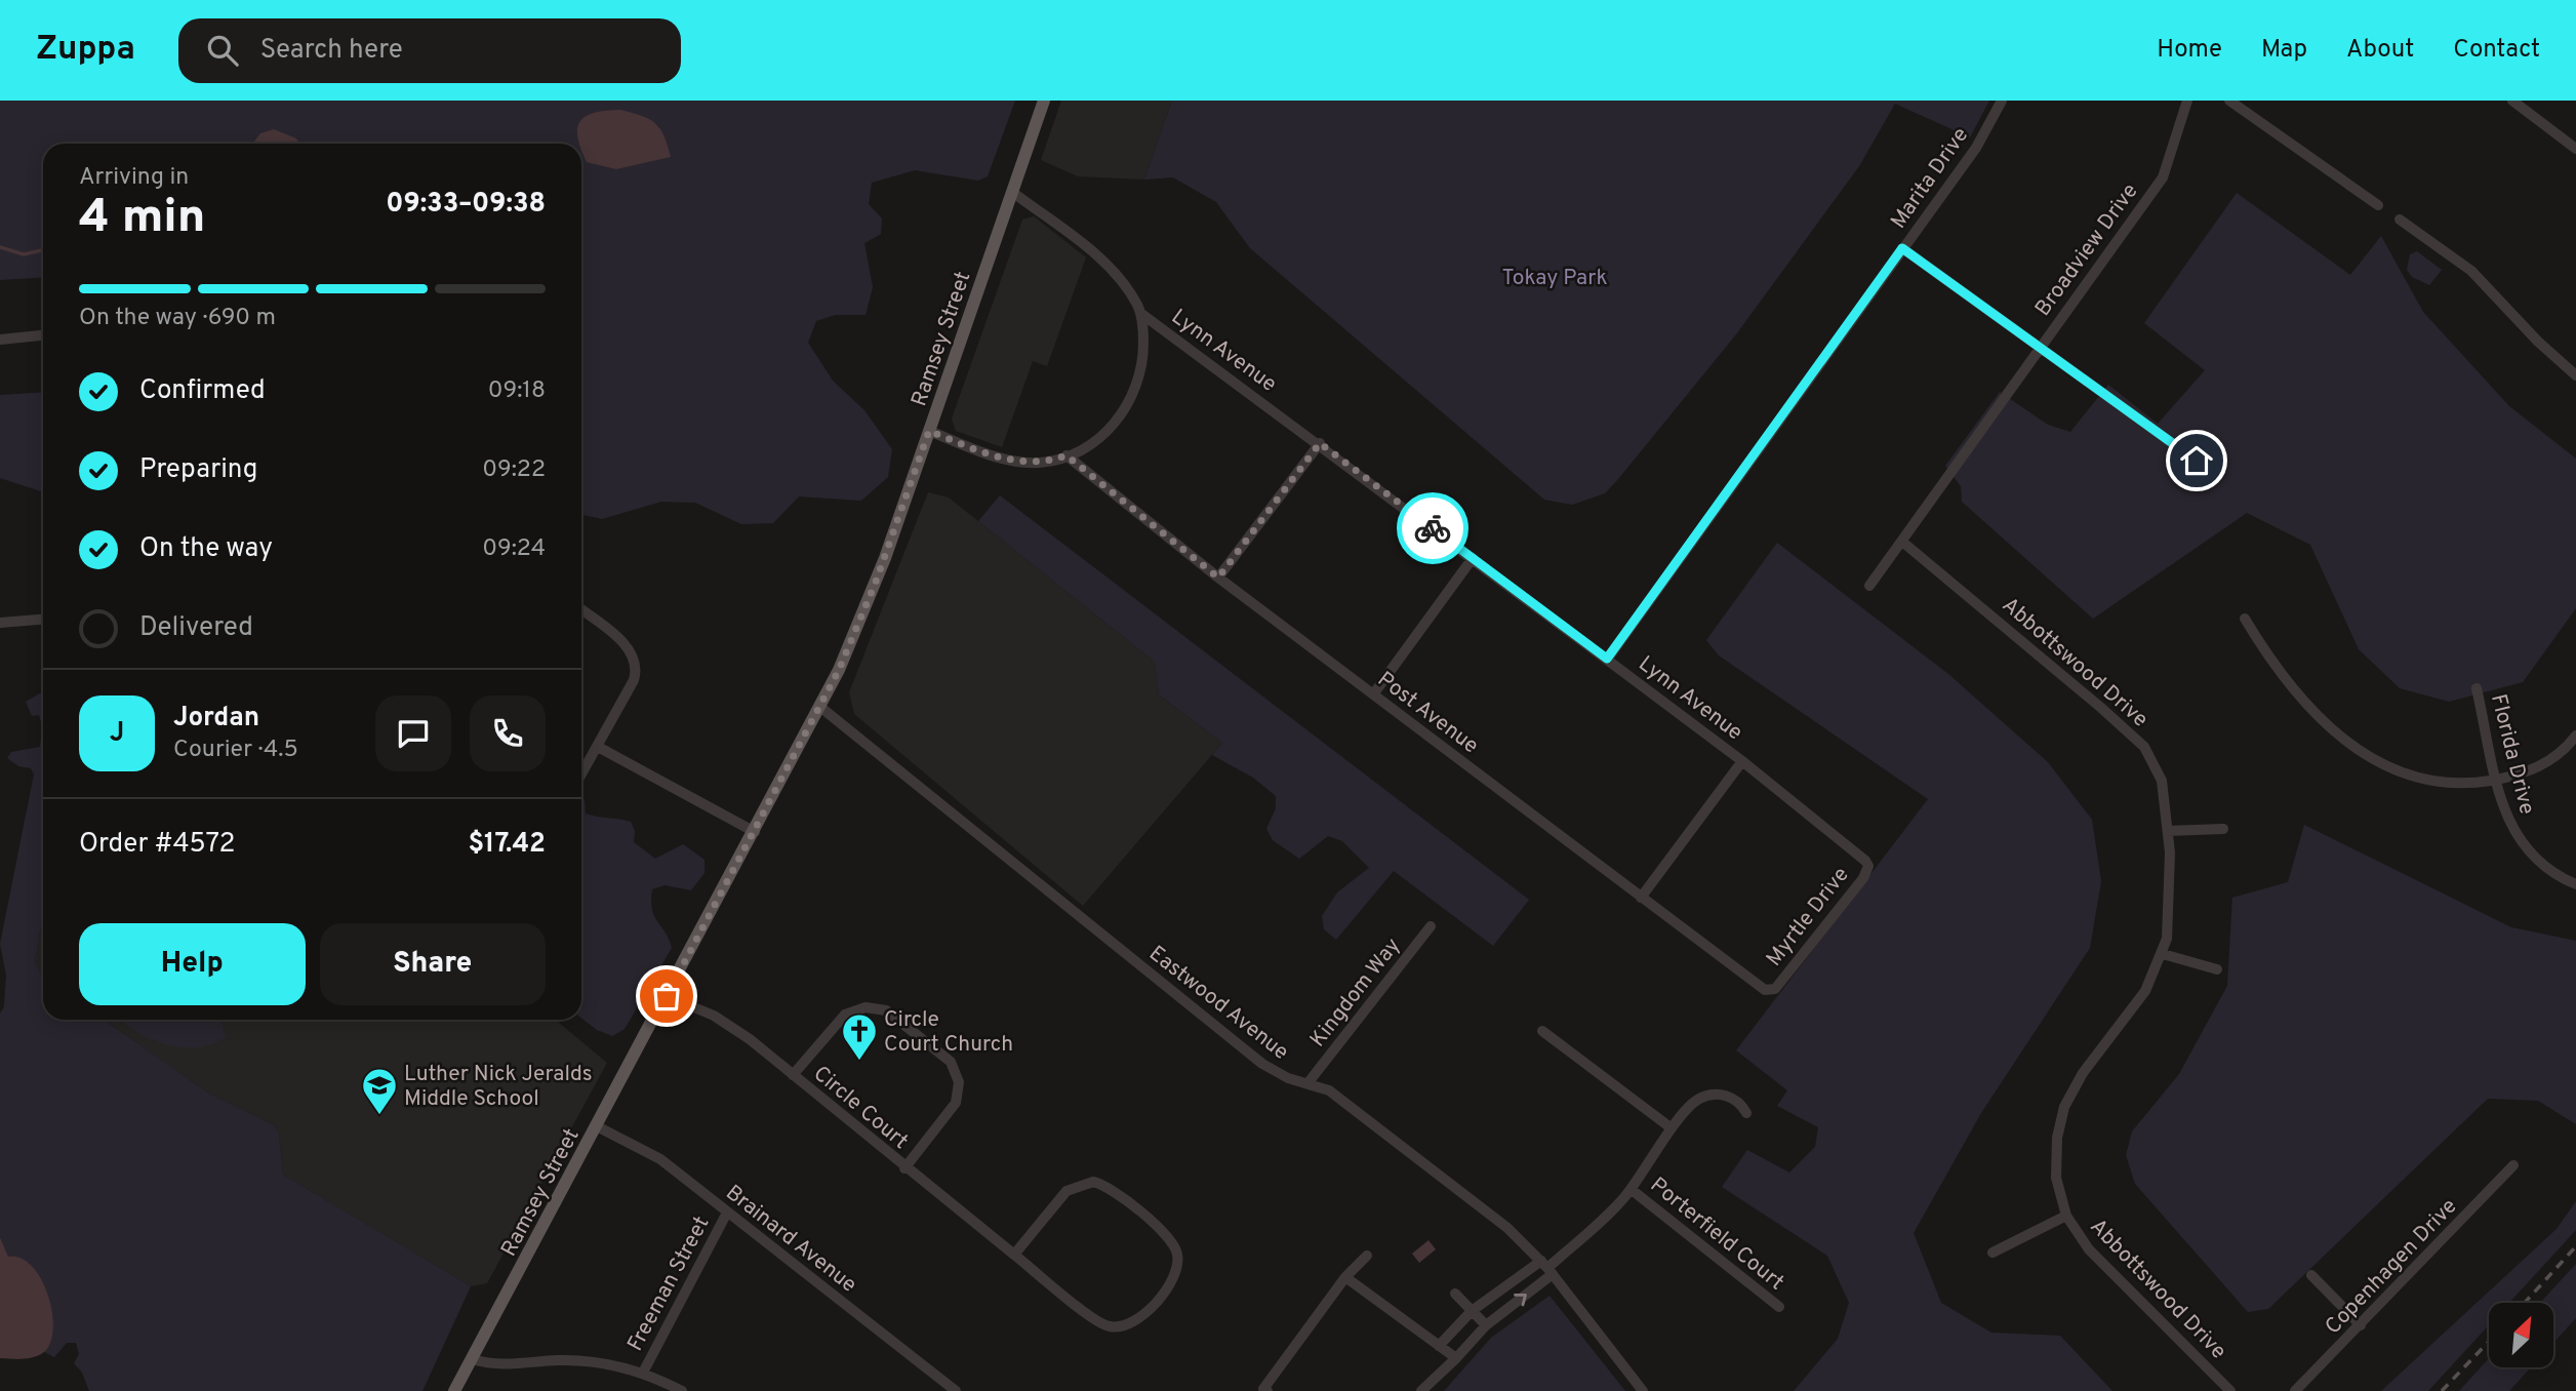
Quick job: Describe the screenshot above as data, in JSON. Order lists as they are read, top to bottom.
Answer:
{
  "streets": {
    "main road": ["Ramsey Street"],
    "street": [
      "Marita Drive",
      "Broadview Drive",
      "Lynn Avenue",
      "Abbottswood Drive",
      "Post Avenue",
      "Florida Drive",
      "Myrtle Drive",
      "Kingdom Way",
      "Eastwood Avenue",
      "Circle Court",
      "Porterfield Court",
      "Brainard Avenue",
      "Copenhagen Drive",
      "Freeman Street"
    ]
  },
  "crossings": [
    ["Marita Drive", "Lynn Avenue"],
    ["Broadview Drive", "Abbottswood Drive"],
    ["Ramsey Street", "Eastwood Avenue"],
    ["Ramsey Street", "Circle Court"],
    ["Ramsey Street", "Brainard Avenue"],
    ["Lynn Avenue", "Myrtle Drive"],
    ["Post Avenue", "Myrtle Drive"],
    ["Kingdom Way", "Eastwood Avenue"],
    ["Brainard Avenue", "Freeman Street"]
  ],
  "parks": ["Tokay Park"],
  "places": {
    "church": ["Circle Court Church"],
    "school or university": ["Luther Nick Jeralds Middle School"]
  },
  "north": "top right",
  "page": {
    "header": "Zuppa",
    "search": "Search here",
    "nav": [
      "Home",
      "Map",
      "About",
      "Contact"
    ],
    "heading": ["4 min", "Arriving in", "09:33–09:38"],
    "panel": [
      "Jordan",
      "Courier · 4.5",
      "Order #4572",
      "$17.42"
    ],
    "bar": "On the way · 690 m",
    "list": [
      ["Confirmed", "09:18"],
      ["Preparing", "09:22"],
      ["On the way", "09:24"],
      "Delivered"
    ],
    "round": "J",
    "buttons": ["Help", "Share"]
  }
}
